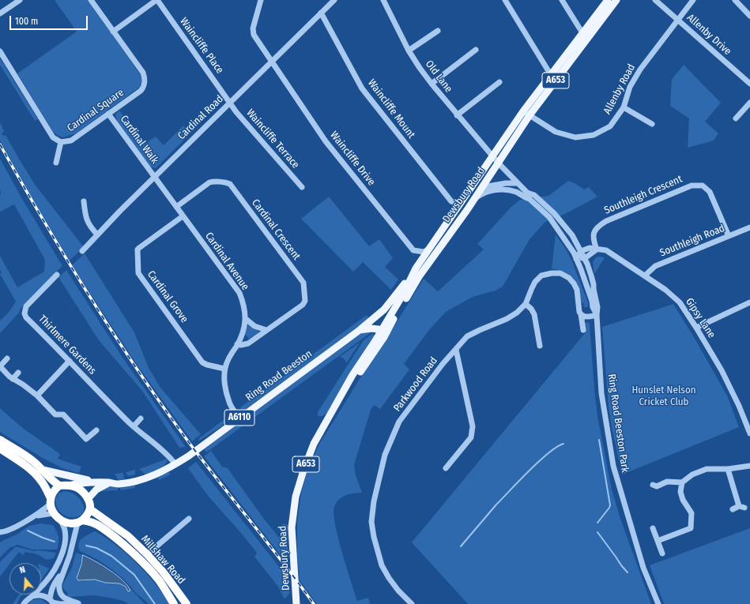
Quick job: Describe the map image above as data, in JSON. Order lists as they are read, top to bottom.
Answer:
{
  "streets": {
    "highway": ["Millshaw Road"],
    "main road": [
      "A653",
      "Dewsbury Road",
      "Ring Road Beeston",
      "A6110"
    ],
    "street": [
      "Allenby Drive",
      "Waincliffe Place",
      "Old Lane",
      "Allenby Road",
      "Waincliffe Mount",
      "Cardinal Square",
      "Cardinal Road",
      "Waincliffe Terrace",
      "Cardinal Walk",
      "Waincliffe Drive",
      "Southleigh Crescent",
      "Cardinal Crescent",
      "Southleigh Road",
      "Cardinal Avenue",
      "Cardinal Grove",
      "Gipsy Lane",
      "Thirlmere Gardens",
      "Parkwood Road",
      "Ring Road Beeston Park"
    ]
  },
  "crossings": [
    ["Allenby Drive", "Allenby Road"],
    ["Waincliffe Place", "Cardinal Road"],
    ["Waincliffe Place", "Waincliffe Terrace"],
    ["Old Lane", "Dewsbury Road"],
    ["Old Lane", "Ring Road Beeston Park"],
    ["Allenby Road", "Dewsbury Road"],
    ["Waincliffe Mount", "Cardinal Road"],
    ["Waincliffe Mount", "Dewsbury Road"],
    ["Cardinal Square", "Cardinal Walk"],
    ["Cardinal Road", "Waincliffe Terrace"],
    ["Cardinal Road", "Cardinal Walk"],
    ["Cardinal Road", "Waincliffe Drive"],
    ["Cardinal Road", "Cardinal Avenue"],
    ["Cardinal Walk", "Cardinal Avenue"],
    ["Waincliffe Drive", "Dewsbury Road"],
    ["Dewsbury Road", "Ring Road Beeston"],
    ["Dewsbury Road", "Ring Road Beeston Park"],
    ["Southleigh Crescent", "Southleigh Road"],
    ["Southleigh Crescent", "Gipsy Lane"],
    ["Cardinal Crescent", "Cardinal Avenue"],
    ["Southleigh Road", "Gipsy Lane"],
    ["Cardinal Avenue", "Cardinal Grove"],
    ["Cardinal Avenue", "Ring Road Beeston"],
    ["Gipsy Lane", "Ring Road Beeston Park"],
    ["Thirlmere Gardens", "Ring Road Beeston"],
    ["Ring Road Beeston", "Millshaw Road"]
  ],
  "parks": ["Hunslet Nelson Cricket Club"],
  "scale_bar": "100 m",
  "north": "top"
}
